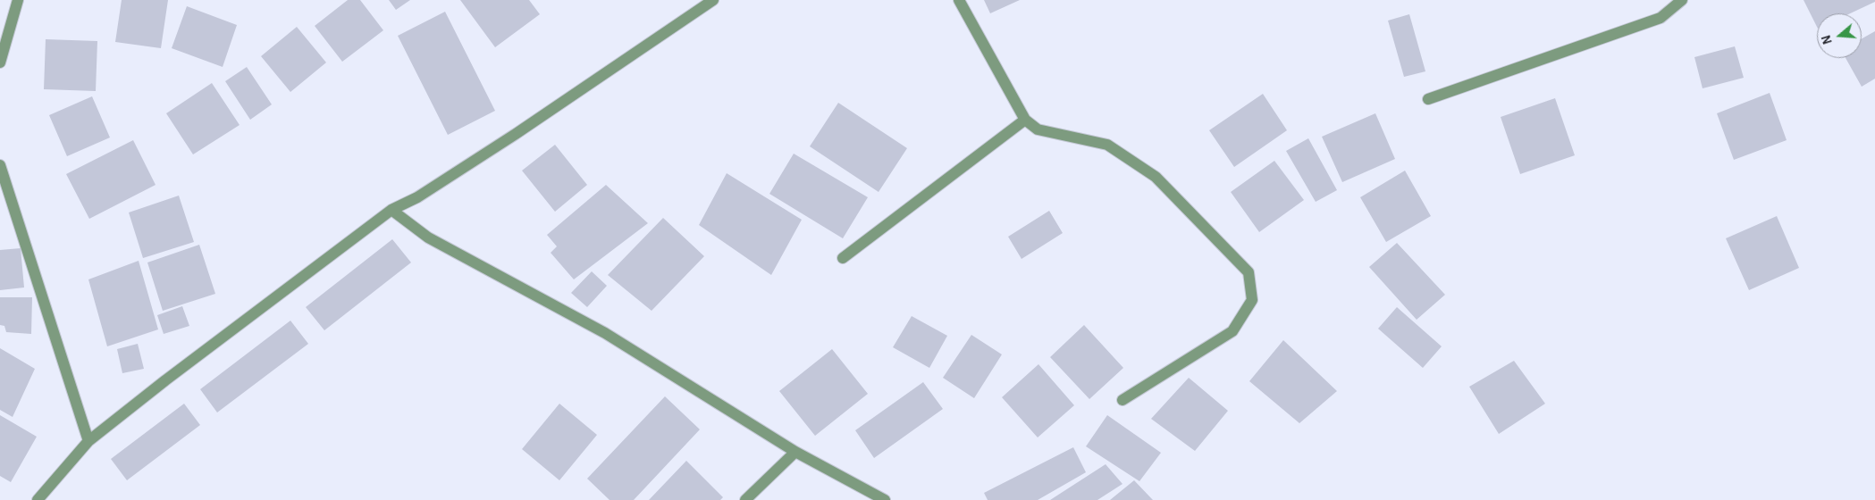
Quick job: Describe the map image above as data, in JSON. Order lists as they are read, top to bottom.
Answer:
{
  "north": "left"
}
